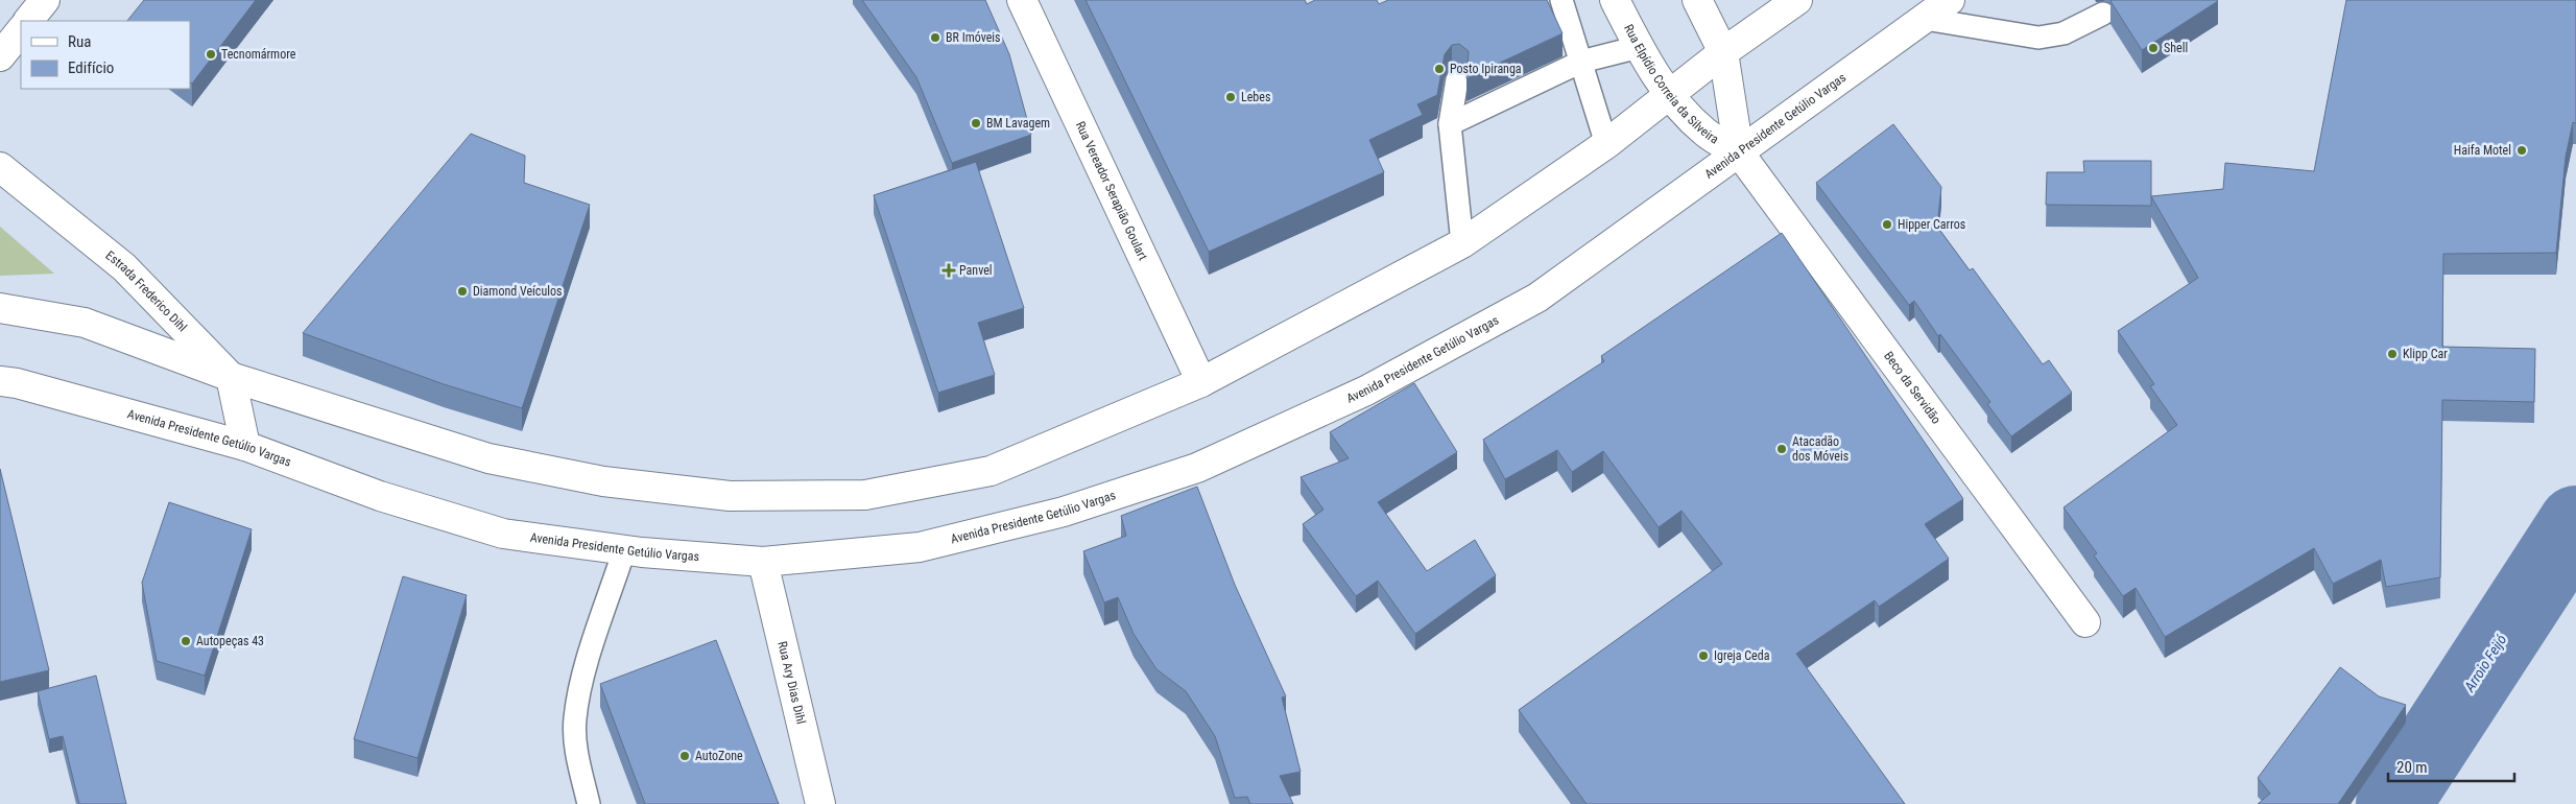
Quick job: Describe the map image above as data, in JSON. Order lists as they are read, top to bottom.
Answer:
{
  "streets": {
    "main road": [
      "Rua Elpídio Correia da Silveira",
      "Avenida Presidente Getúlio Vargas",
      "Rua Vereador Serapião Goulart",
      "Estrada Frederico Dihl",
      "Beco da Servidão",
      "Rua Ary Dias Dihl"
    ]
  },
  "crossings": [
    ["Rua Elpídio Correia da Silveira", "Avenida Presidente Getúlio Vargas"],
    ["Rua Elpídio Correia da Silveira", "Beco da Servidão"],
    ["Avenida Presidente Getúlio Vargas", "Beco da Servidão"],
    ["Avenida Presidente Getúlio Vargas", "Rua Ary Dias Dihl"]
  ],
  "water": ["Arroio Feijó"],
  "places": {
    "other": [
      "BR Imóveis",
      "Shell",
      "Tecnomármore",
      "Posto Ipiranga",
      "Lebes",
      "BM Lavagem",
      "Haifa Motel",
      "Hipper Carros",
      "Diamond Veículos",
      "Klipp Car",
      "Atacadão dos Móveis",
      "Autopeças 43",
      "Igreja Ceda",
      "AutoZone"
    ],
    "health": ["Panvel"]
  },
  "legend": ["Rua", "Edifício"],
  "scale_bar": "20 m"
}
